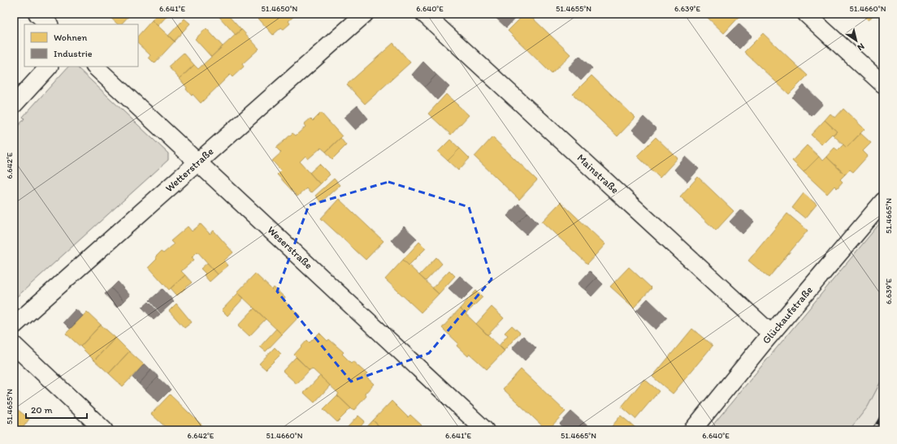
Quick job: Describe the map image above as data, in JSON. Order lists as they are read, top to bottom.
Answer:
{
  "streets": {
    "street": [
      "Wetterstraße",
      "Mainstraße",
      "Weserstraße",
      "Glückaufstraße"
    ]
  },
  "crossings": [
    ["Wetterstraße", "Weserstraße"],
    ["Mainstraße", "Glückaufstraße"]
  ],
  "legend": ["Wohnen", "Industrie"],
  "scale_bar": "20 m",
  "north": "bottom right",
  "coordinates": [
    "6.641°E",
    "51.4650°N",
    "6.640°E",
    "51.4655°N",
    "6.639°E",
    "51.4660°N",
    "6.642°E",
    "51.4665°N"
  ]
}
